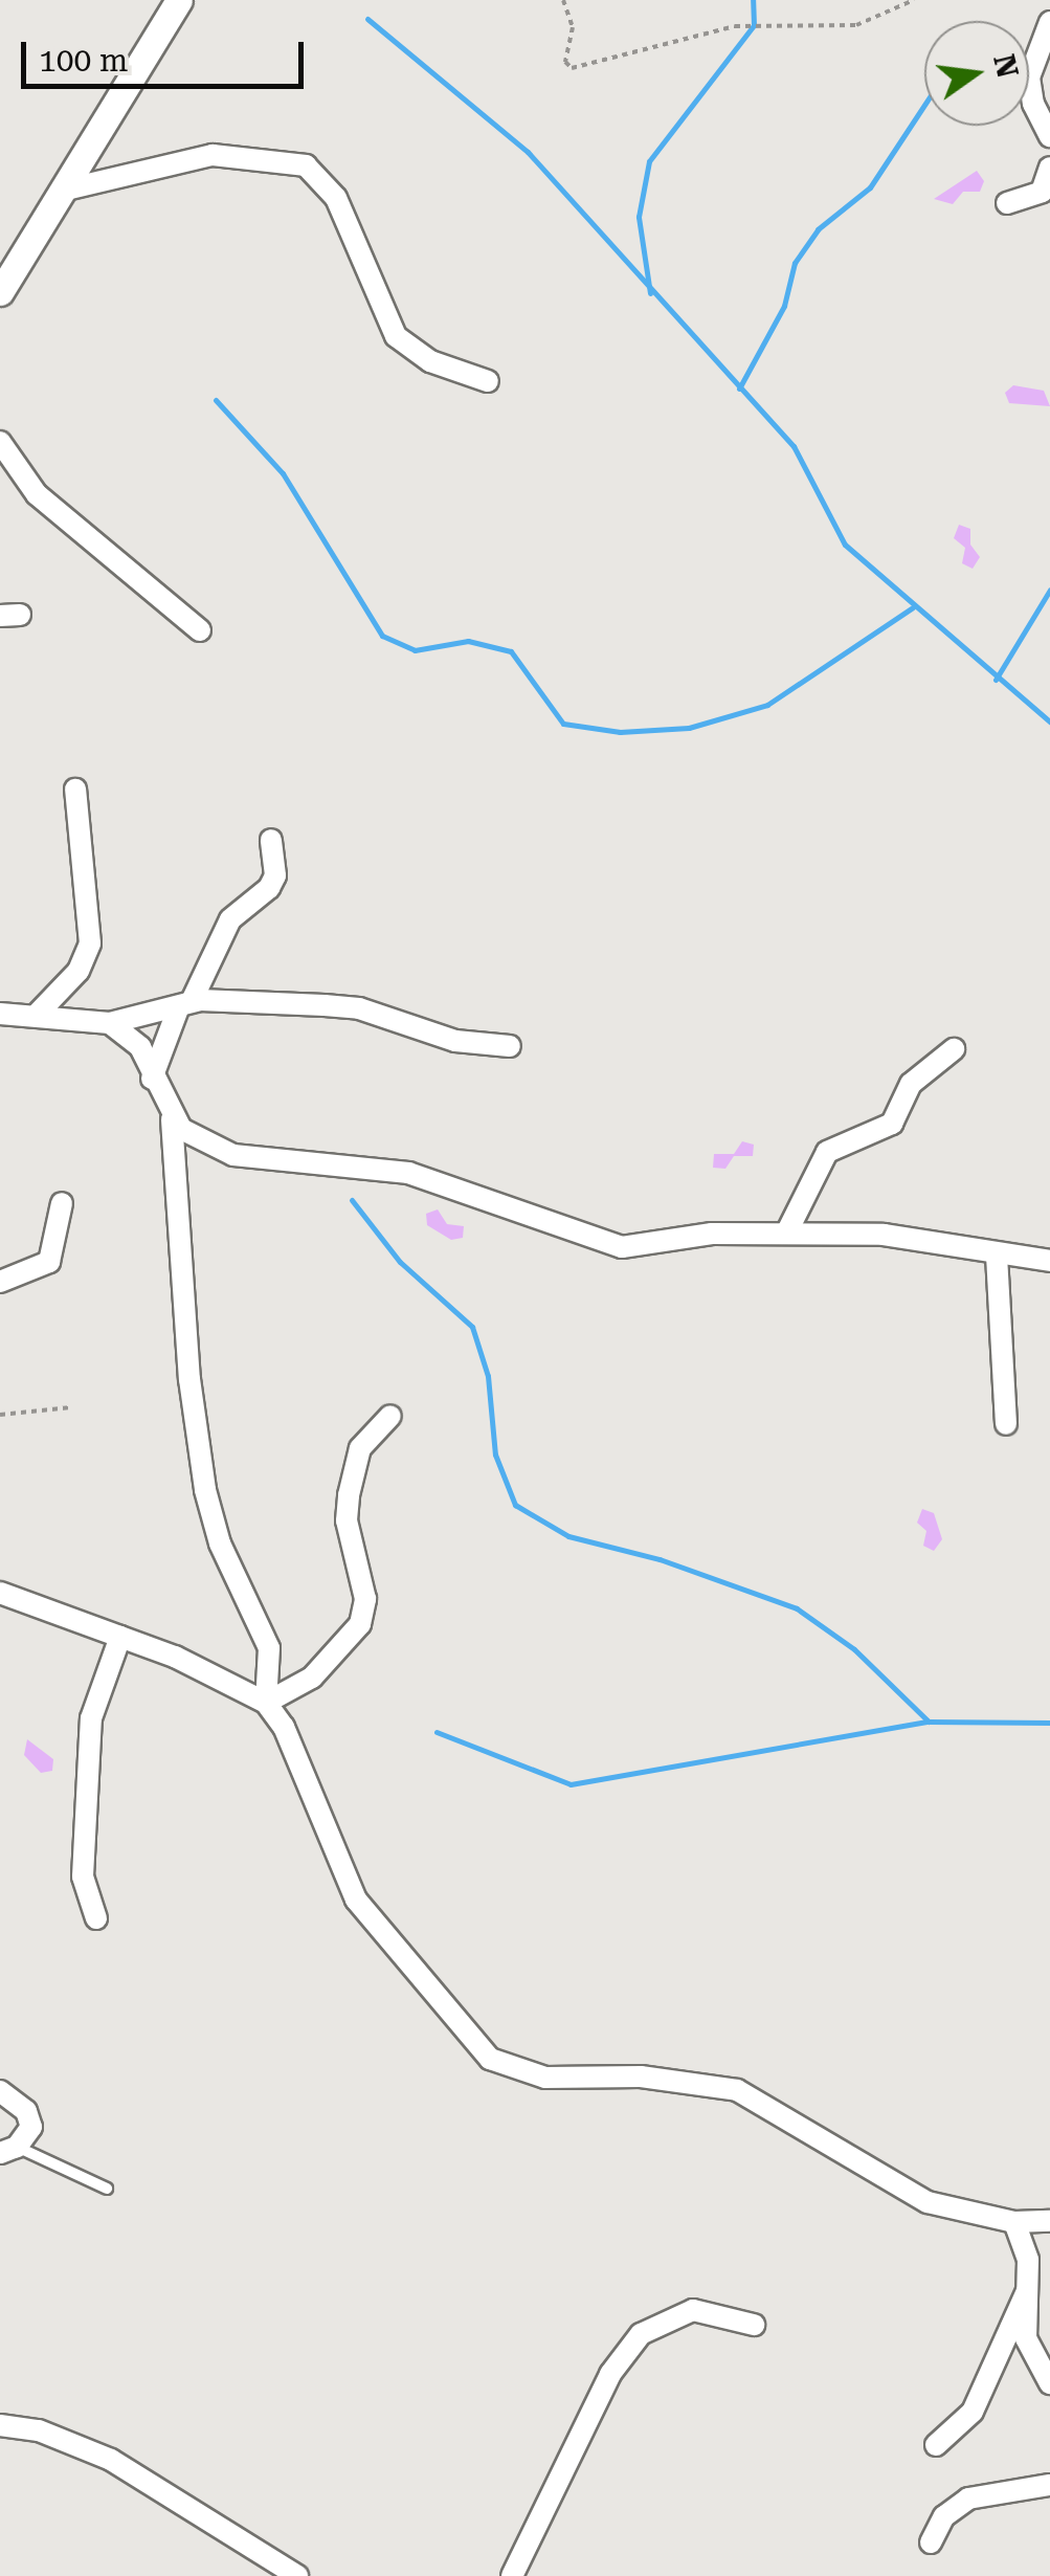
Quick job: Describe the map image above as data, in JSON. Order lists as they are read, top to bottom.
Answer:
{
  "scale_bar": "100 m",
  "north": "right"
}
